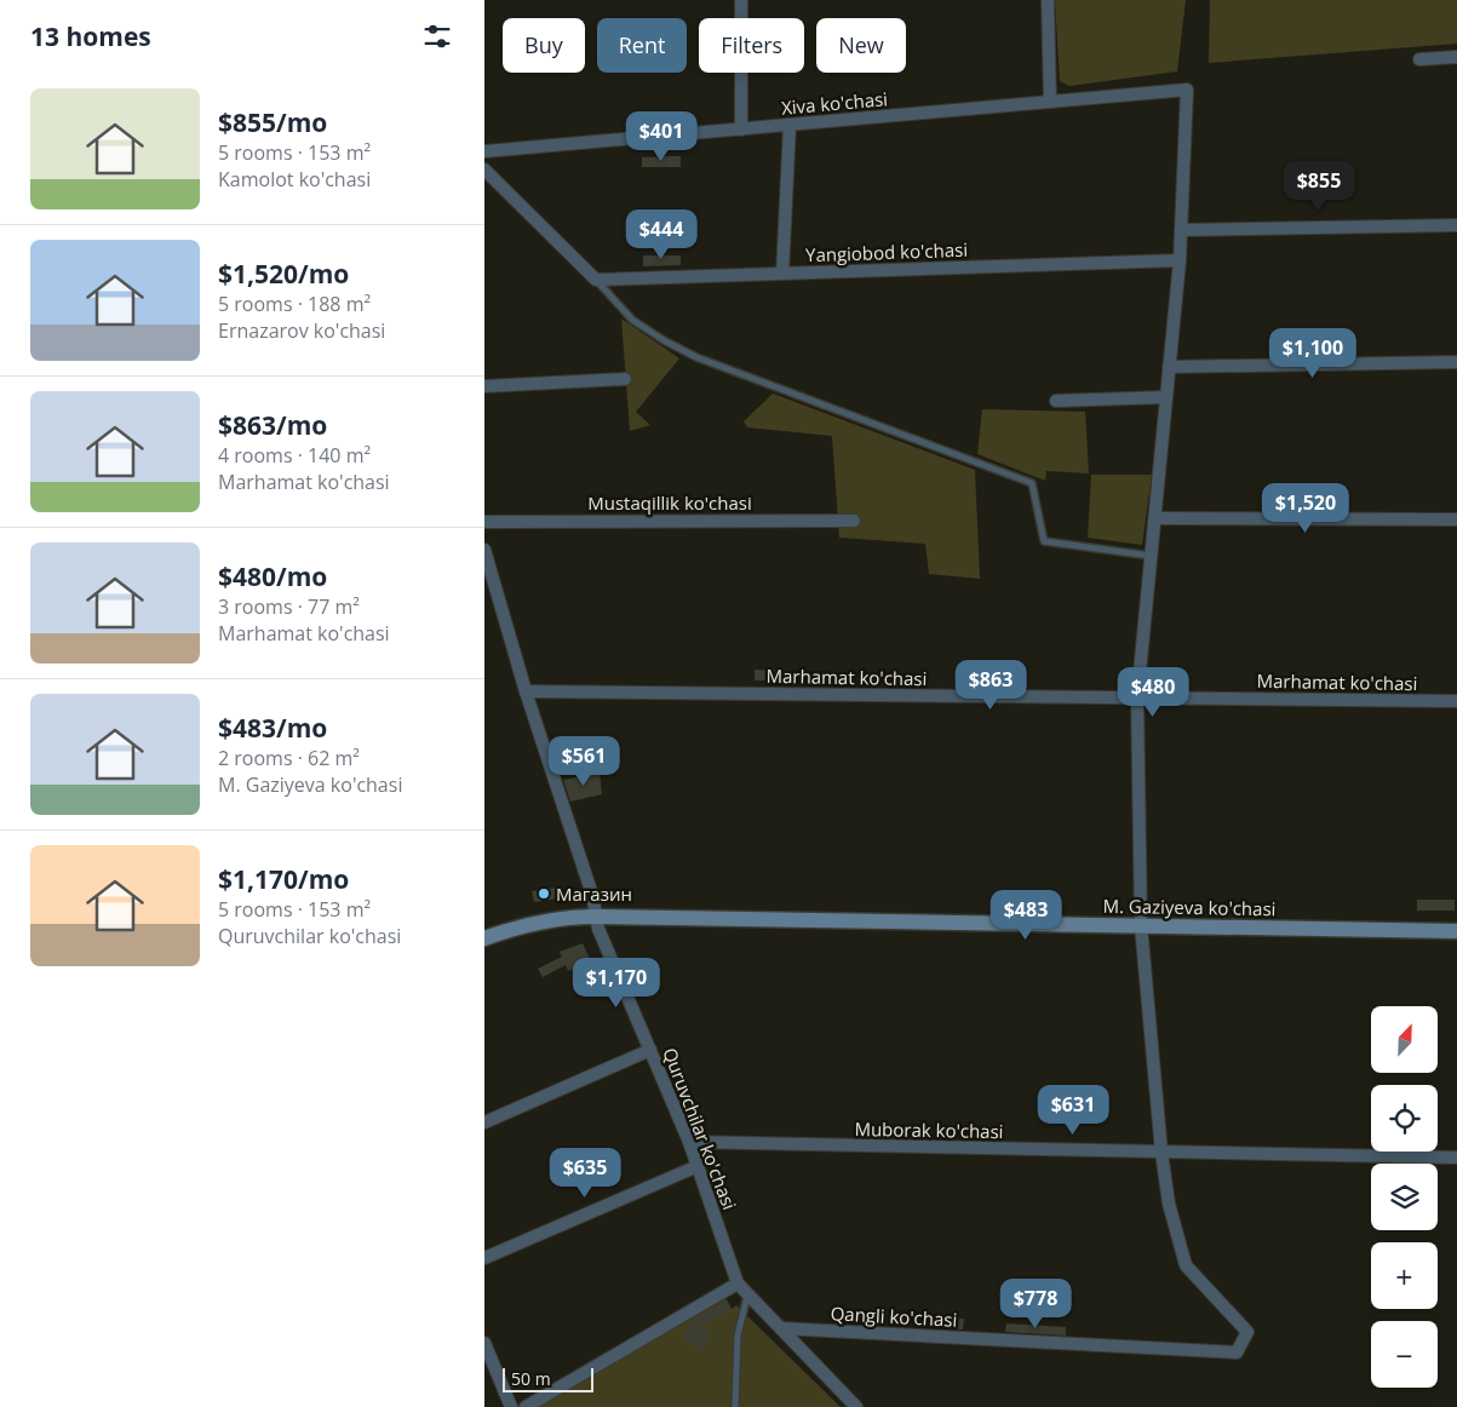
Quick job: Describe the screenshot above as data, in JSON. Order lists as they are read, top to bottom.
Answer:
{
  "streets": {
    "street": [
      "Xiva ko'chasi",
      "Yangiobod ko'chasi",
      "Mustaqillik ko'chasi",
      "Marhamat ko'chasi",
      "M. Gaziyeva ko'chasi",
      "Quruvchilar ko'chasi",
      "Muborak ko'chasi",
      "Qangli ko'chasi"
    ]
  },
  "crossings": [
    ["Marhamat ko'chasi", "Quruvchilar ko'chasi"],
    ["M. Gaziyeva ko'chasi", "Quruvchilar ko'chasi"],
    ["Quruvchilar ko'chasi", "Muborak ko'chasi"],
    ["Quruvchilar ko'chasi", "Qangli ko'chasi"],
    ["Muborak ko'chasi", "Qangli ko'chasi"]
  ],
  "places": ["Магазин"],
  "scale_bar": "50 m",
  "north": "top right",
  "page": {
    "heading": "13 homes",
    "chip": [
      "Buy",
      "Rent",
      "Filters",
      "New"
    ],
    "list": [
      {
        "name": "$855/mo",
        "note": "5 rooms · 153 m² · Kamolot ko'chasi"
      },
      {
        "name": "$1,520/mo",
        "note": "5 rooms · 188 m² · Ernazarov ko'chasi"
      },
      {
        "name": "$863/mo",
        "note": "4 rooms · 140 m² · Marhamat ko'chasi"
      },
      {
        "name": "$480/mo",
        "note": "3 rooms · 77 m² · Marhamat ko'chasi"
      },
      {
        "name": "$483/mo",
        "note": "2 rooms · 62 m² · M. Gaziyeva ko'chasi"
      },
      {
        "name": "$1,170/mo",
        "note": "5 rooms · 153 m² · Quruvchilar ko'chasi"
      }
    ],
    "price": [
      "$401",
      "$855",
      "$444",
      "$1,100",
      "$1,520",
      "$863",
      "$480",
      "$561",
      "$483",
      "$1,170",
      "$631",
      "$635",
      "$778"
    ],
    "map_buttons": ["+", "−"],
    "scale": "50 m"
  }
}
